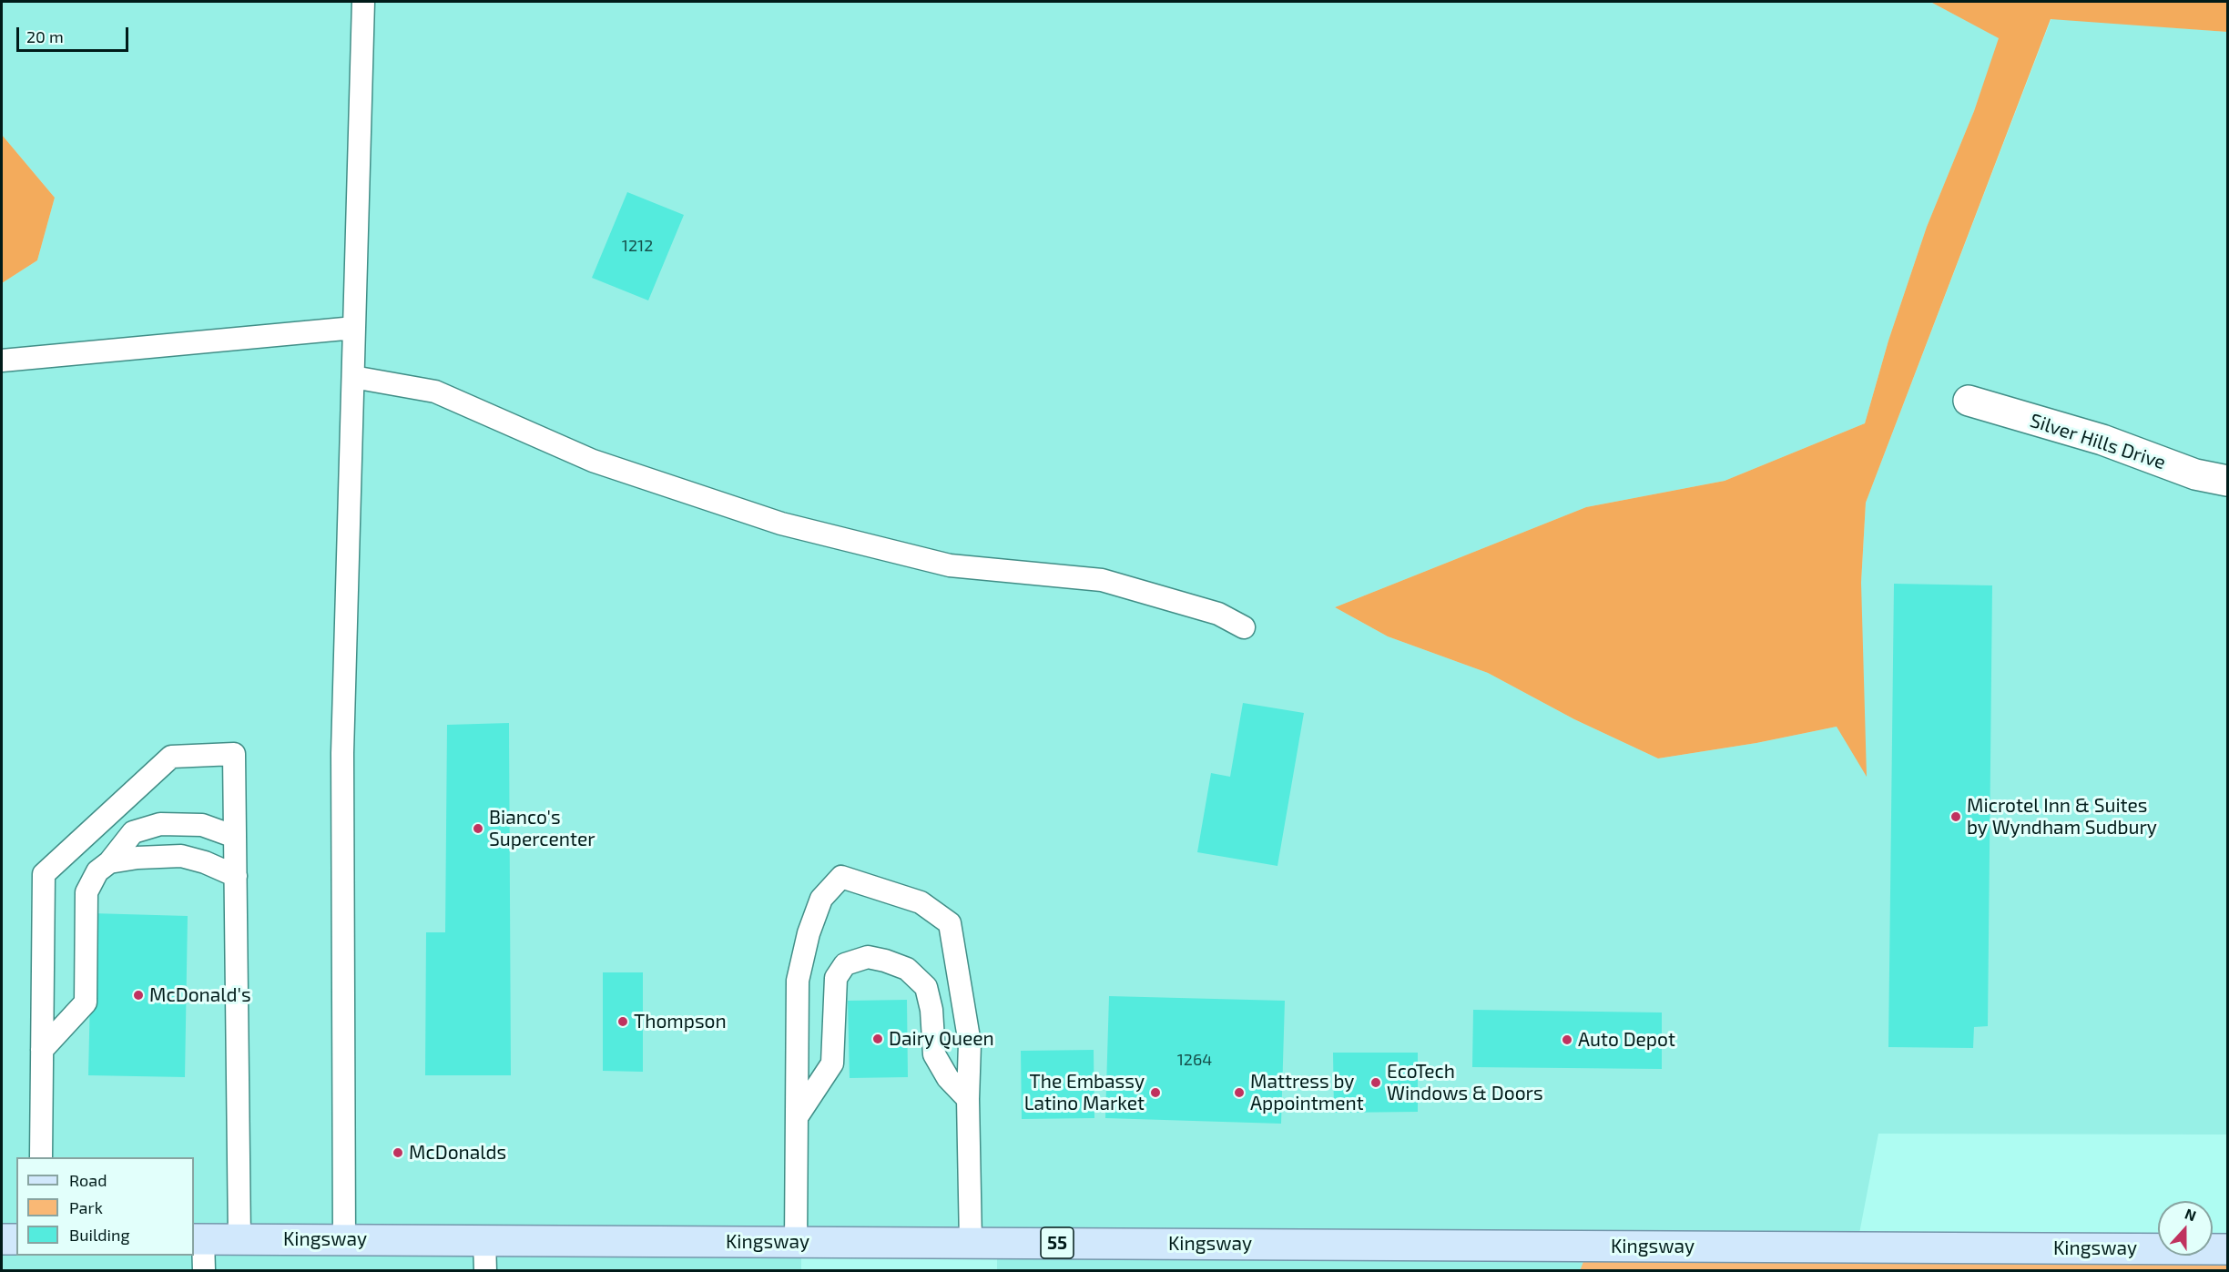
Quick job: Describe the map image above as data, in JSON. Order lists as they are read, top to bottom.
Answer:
{
  "streets": {
    "main road": ["Kingsway", "55"],
    "street": ["Silver Hills Drive"]
  },
  "places": [
    "Microtel Inn & Suites by Wyndham Sudbury",
    "Bianco's Supercenter",
    "McDonald's",
    "Thompson",
    "Dairy Queen",
    "Auto Depot",
    "EcoTech Windows & Doors",
    "The Embassy Latino Market",
    "Mattress by Appointment",
    "McDonalds"
  ],
  "house_numbers": ["1212", "1264"],
  "legend": ["Road", "Park", "Building"],
  "scale_bar": "20 m",
  "north": "top"
}
